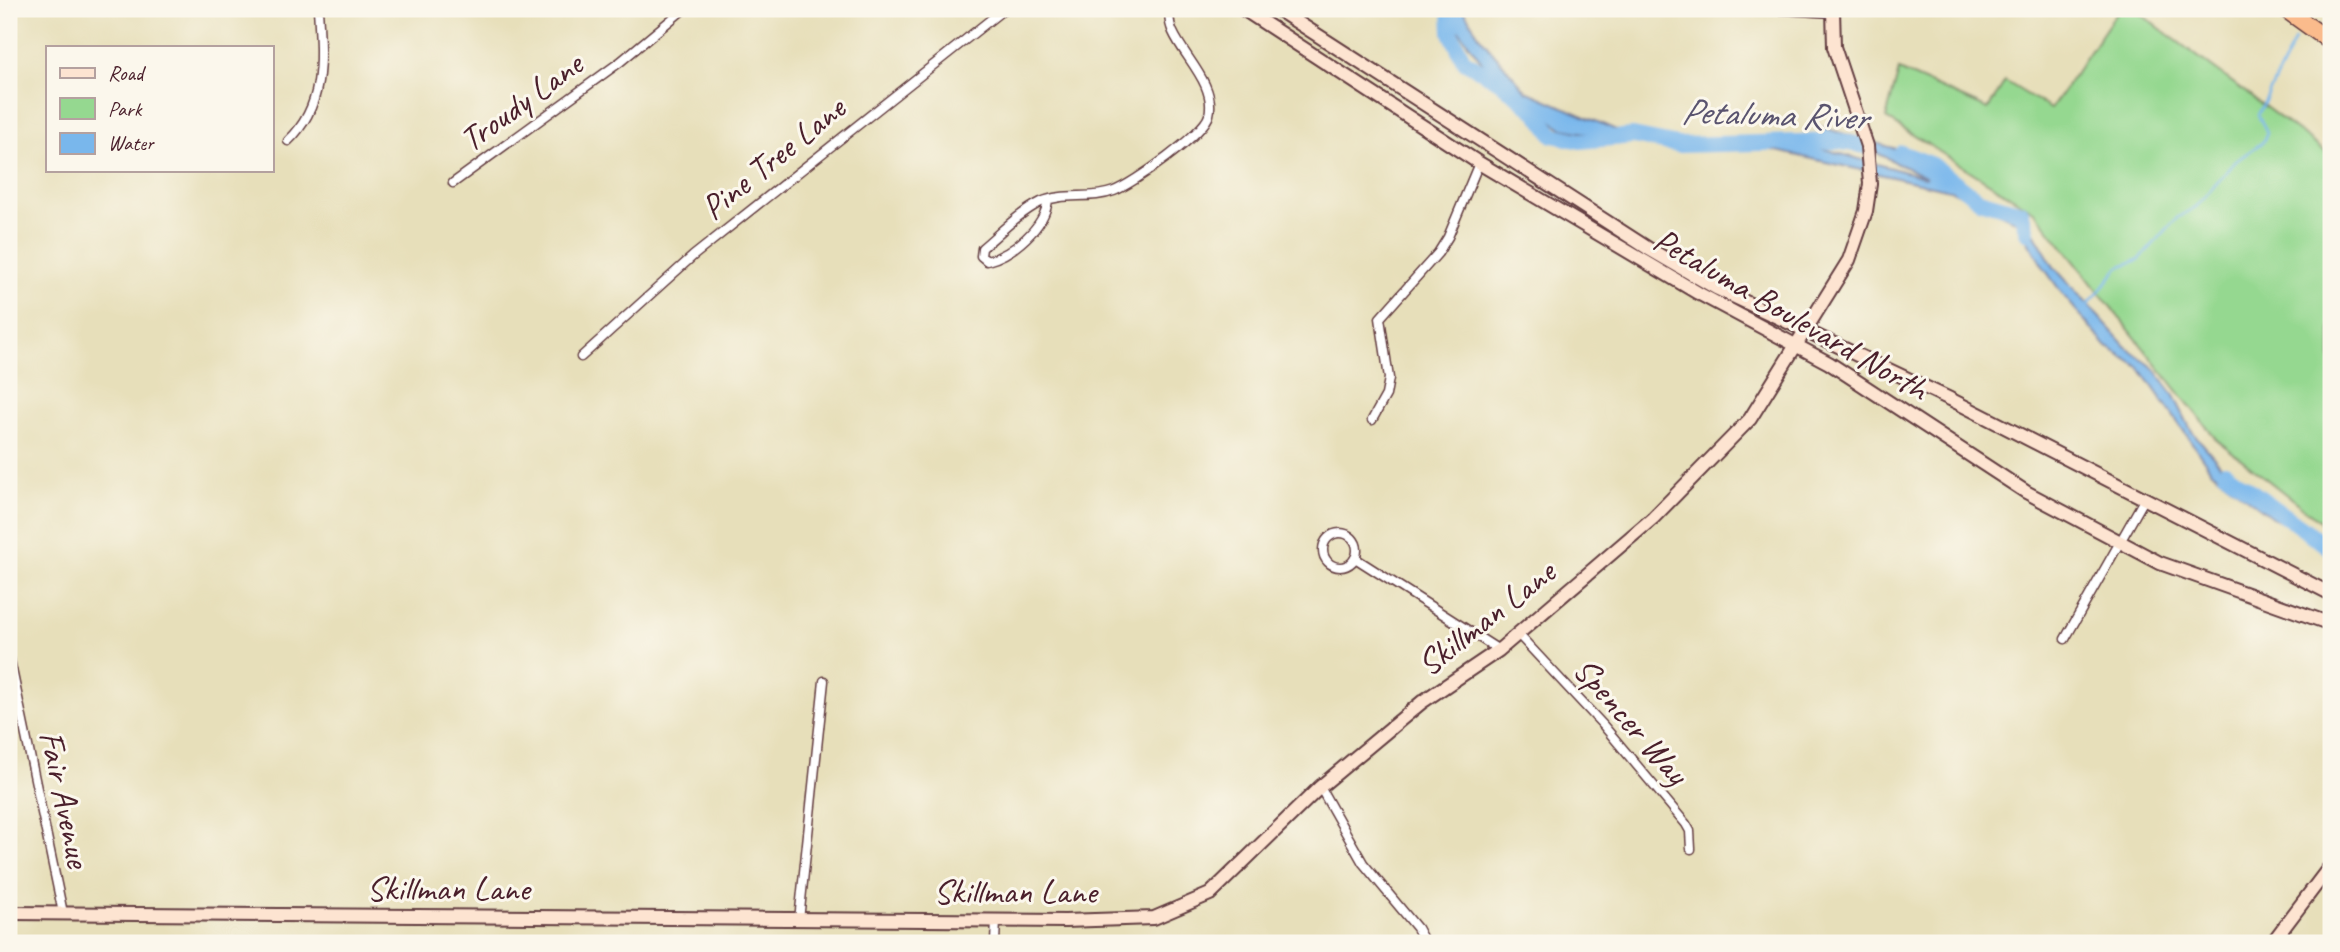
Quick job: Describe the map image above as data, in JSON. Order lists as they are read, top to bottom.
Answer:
{
  "streets": {
    "main road": ["Petaluma Boulevard North", "Skillman Lane"],
    "street": [
      "Troudy Lane",
      "Pine Tree Lane",
      "Spencer Way",
      "Fair Avenue"
    ]
  },
  "crossings": [
    ["Petaluma Boulevard North", "Skillman Lane"],
    ["Skillman Lane", "Spencer Way"],
    ["Skillman Lane", "Fair Avenue"]
  ],
  "water": ["Petaluma River"],
  "legend": ["Road", "Park", "Water"]
}
